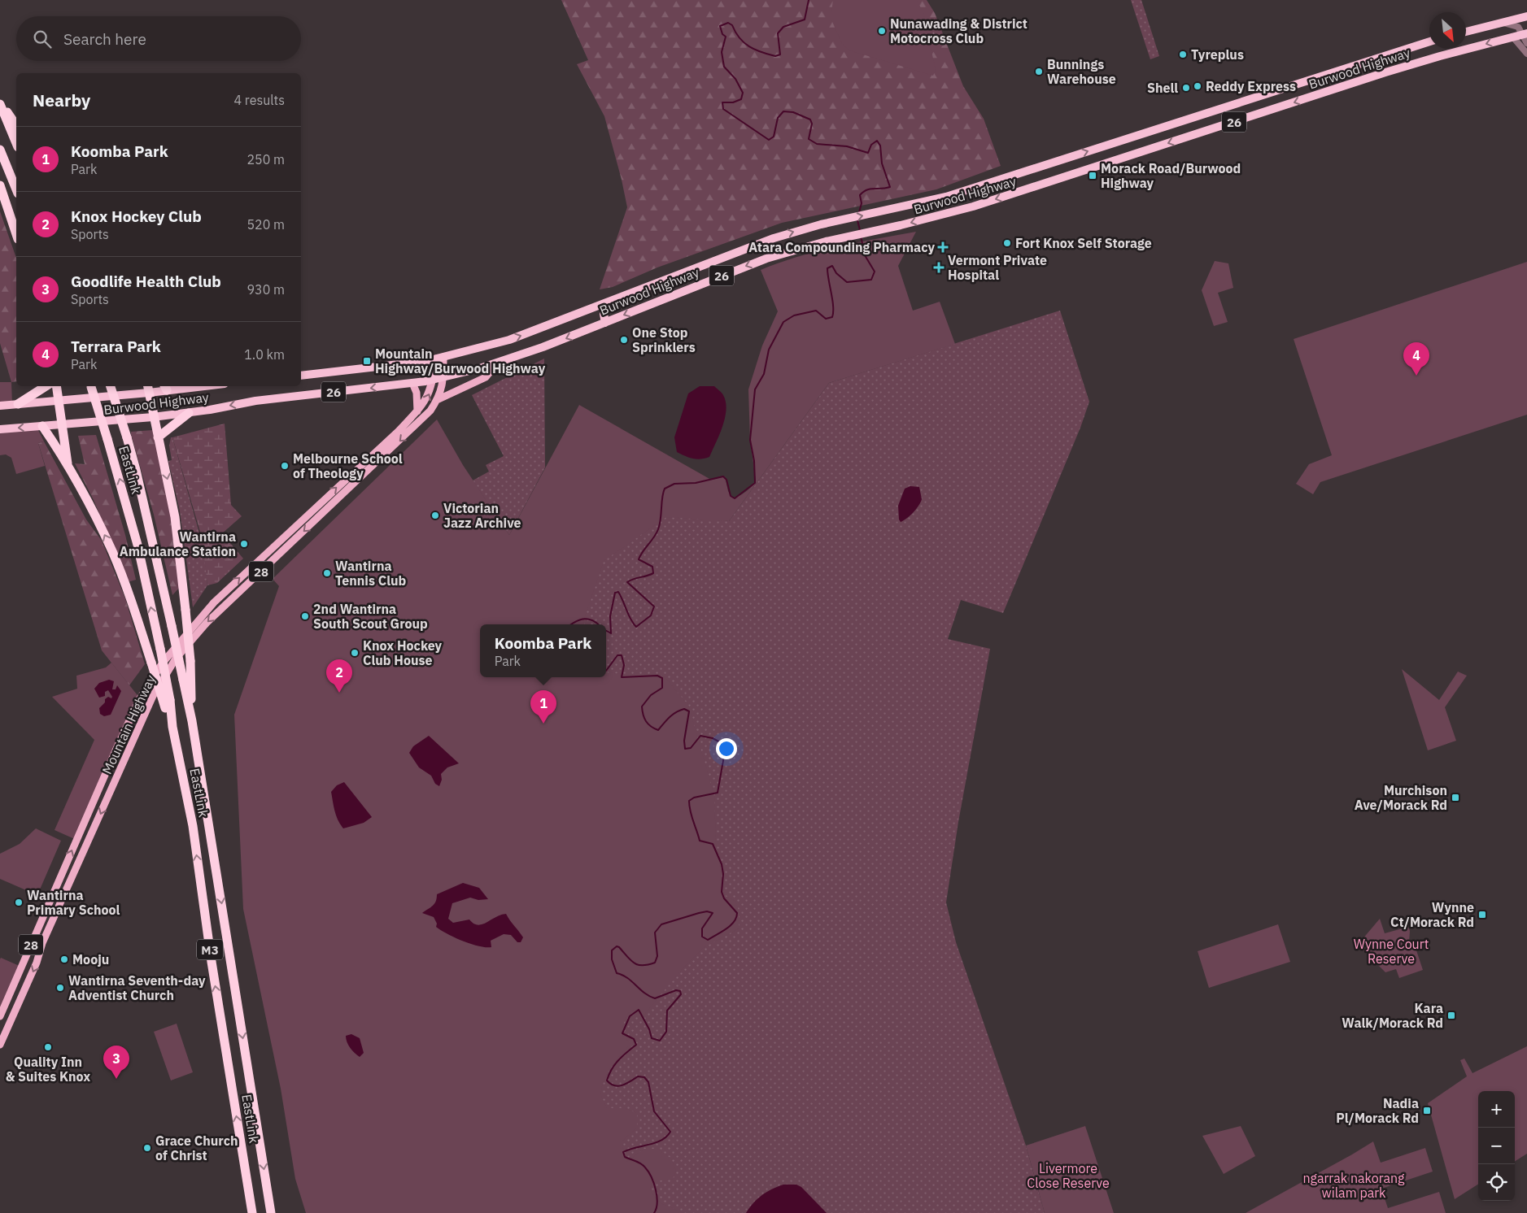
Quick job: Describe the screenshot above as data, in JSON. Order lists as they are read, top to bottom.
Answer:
{
  "streets": {
    "highway": [
      "Burwood Highway",
      "26",
      "EastLink",
      "M3"
    ],
    "main road": ["28", "Mountain Highway"]
  },
  "crossings": [
    ["Burwood Highway", "Mountain Highway"]
  ],
  "parks": ["Wynne Court Reserve", "Livermore Close Reserve", "ngarrak nakorang wilam park"],
  "places": {
    "other": [
      "Nunawading & District Motocross Club",
      "Tyreplus",
      "Bunnings Warehouse",
      "Reddy Express",
      "Shell",
      "Fort Knox Self Storage",
      "One Stop Sprinklers",
      "Melbourne School of Theology",
      "Victorian Jazz Archive",
      "Wantirna Ambulance Station",
      "Wantirna Tennis Club",
      "2nd Wantirna South Scout Group",
      "Knox Hockey Club House",
      "Wantirna Primary School",
      "Mooju",
      "Wantirna Seventh-day Adventist Church",
      "Quality Inn & Suites Knox",
      "Grace Church of Christ"
    ],
    "transit": [
      "Morack Road/Burwood Highway",
      "Mountain Highway/Burwood Highway",
      "Murchison Ave/Morack Rd",
      "Wynne Ct/Morack Rd",
      "Kara Walk/Morack Rd",
      "Nadia Pl/Morack Rd"
    ],
    "health": ["Atara Compounding Pharmacy", "Vermont Private Hospital"]
  },
  "north": "bottom right",
  "page": {
    "search": "Search here",
    "heading": ["Nearby", "4 results"],
    "list": [
      {
        "mark": "1",
        "name": "Koomba Park",
        "note": "Park",
        "value": "250 m"
      },
      {
        "mark": "2",
        "name": "Knox Hockey Club",
        "note": "Sports",
        "value": "520 m"
      },
      {
        "mark": "3",
        "name": "Goodlife Health Club",
        "note": "Sports",
        "value": "930 m"
      },
      {
        "mark": "4",
        "name": "Terrara Park",
        "note": "Park",
        "value": "1.0 km"
      }
    ],
    "pins": [
      "4",
      "2",
      "1",
      "3"
    ],
    "popup": ["Koomba Park", "Park"],
    "map_buttons": ["+", "−"]
  }
}
